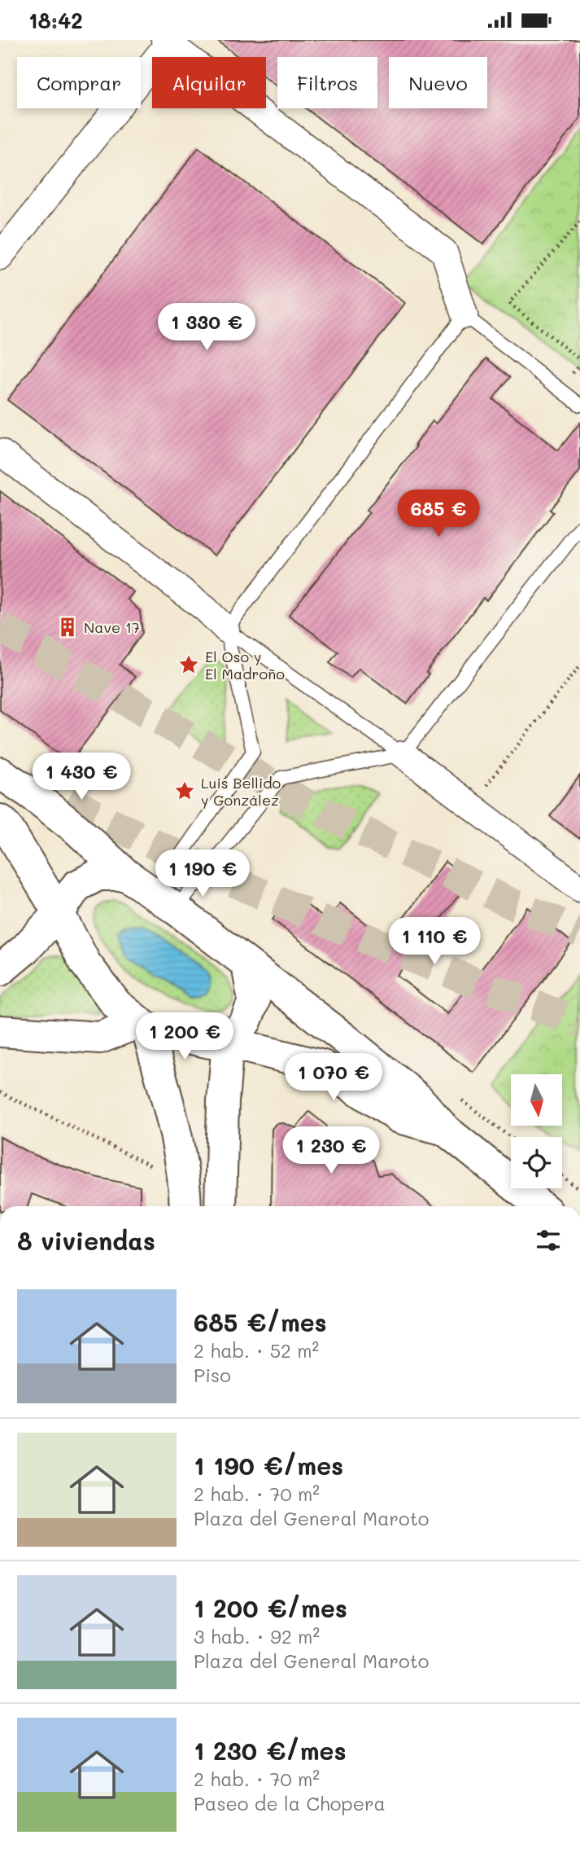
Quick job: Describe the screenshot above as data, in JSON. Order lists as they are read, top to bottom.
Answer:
{
  "places": {
    "building": ["Nave 17"],
    "place": ["El Oso y El Madroño", "Luis Bellido y González"]
  },
  "north": "bottom",
  "page": {
    "status": "18:42",
    "chip": [
      "Comprar",
      "Alquilar",
      "Filtros",
      "Nuevo"
    ],
    "price": [
      "1 330 €",
      "685 €",
      "1 430 €",
      "1 190 €",
      "1 110 €",
      "1 200 €",
      "1 070 €",
      "1 230 €"
    ],
    "heading": "8 viviendas",
    "list": [
      {
        "name": "685 €/mes",
        "note": "2 hab. · 52 m² · Piso"
      },
      {
        "name": "1 190 €/mes",
        "note": "2 hab. · 70 m² · Plaza del General Maroto"
      },
      {
        "name": "1 200 €/mes",
        "note": "3 hab. · 92 m² · Plaza del General Maroto"
      },
      {
        "name": "1 230 €/mes",
        "note": "2 hab. · 70 m² · Paseo de la Chopera"
      }
    ]
  }
}
